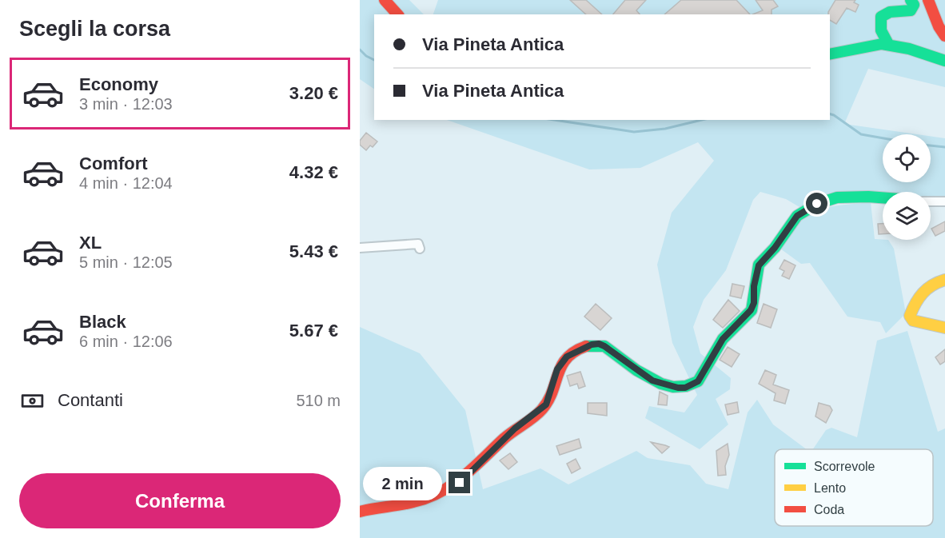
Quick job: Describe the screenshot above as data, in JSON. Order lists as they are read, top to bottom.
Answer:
{
  "legend": ["Scorrevole", "Lento", "Coda"],
  "page": {
    "heading": "Scegli la corsa",
    "banner": ["Via Pineta Antica", "Via Pineta Antica"],
    "list": [
      {
        "name": "Economy",
        "note": "3 min · 12:03",
        "value": "3.20 €"
      },
      {
        "name": "Comfort",
        "note": "4 min · 12:04",
        "value": "4.32 €"
      },
      {
        "name": "XL",
        "note": "5 min · 12:05",
        "value": "5.43 €"
      },
      {
        "name": "Black",
        "note": "6 min · 12:06",
        "value": "5.67 €"
      }
    ],
    "pay": ["Contanti", "510 m"],
    "buttons": "Conferma",
    "bubble": "2 min"
  }
}
